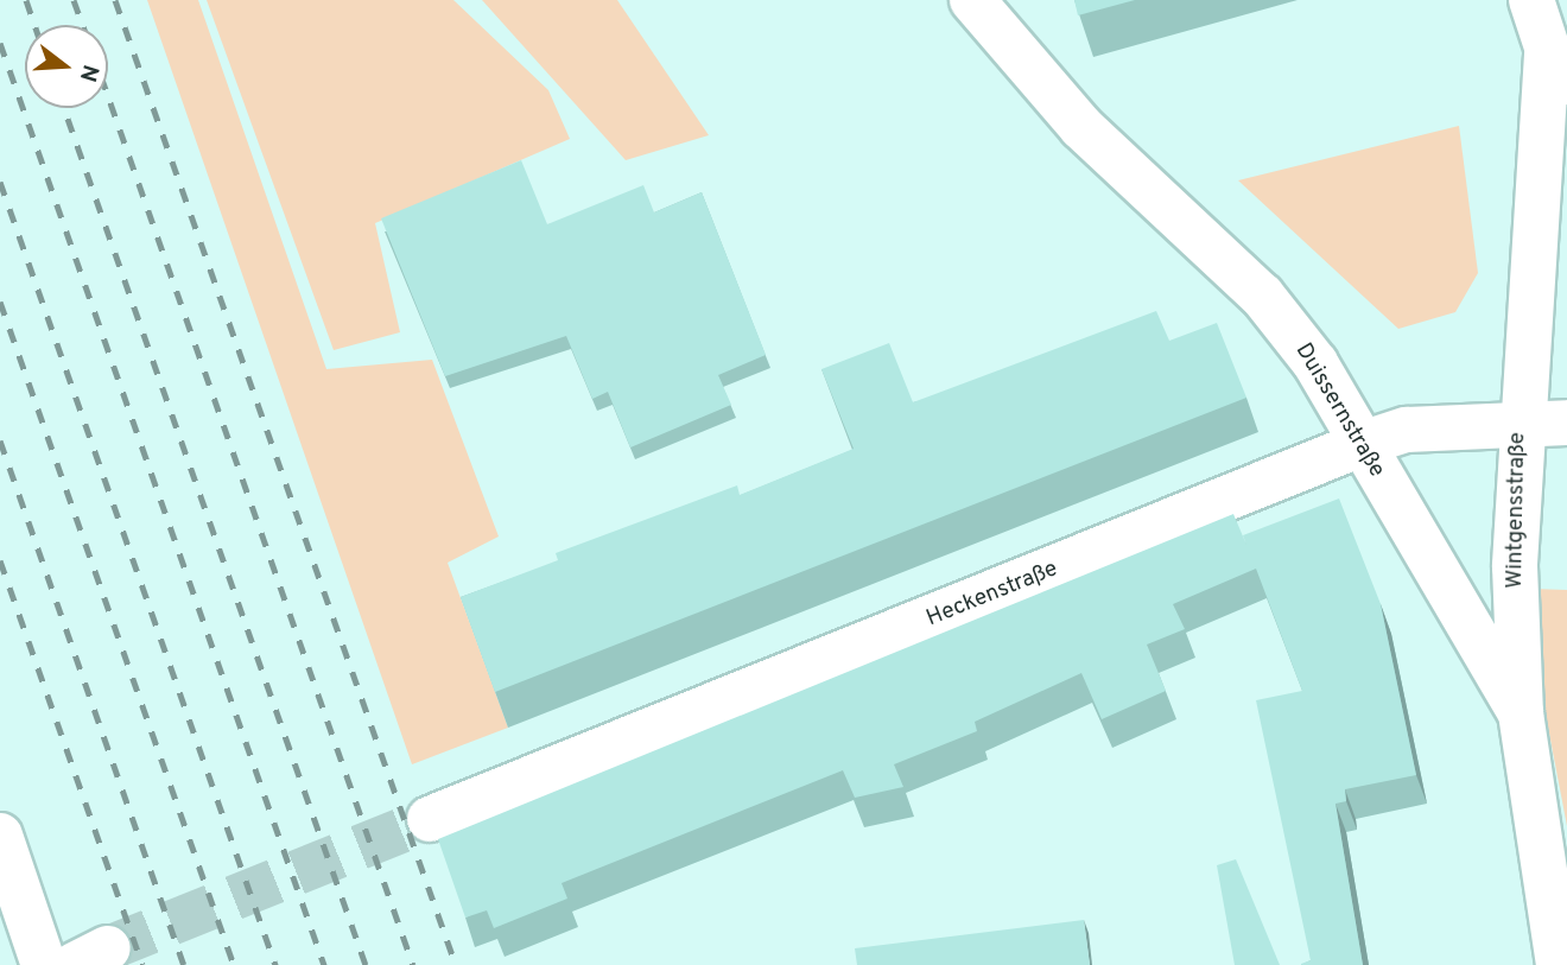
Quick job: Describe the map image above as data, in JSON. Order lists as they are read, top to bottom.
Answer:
{
  "streets": {
    "street": ["Duissernstraße", "Wintgensstraße", "Heckenstraße"]
  },
  "crossings": [
    ["Duissernstraße", "Wintgensstraße"],
    ["Duissernstraße", "Heckenstraße"],
    ["Wintgensstraße", "Heckenstraße"]
  ],
  "north": "right"
}
